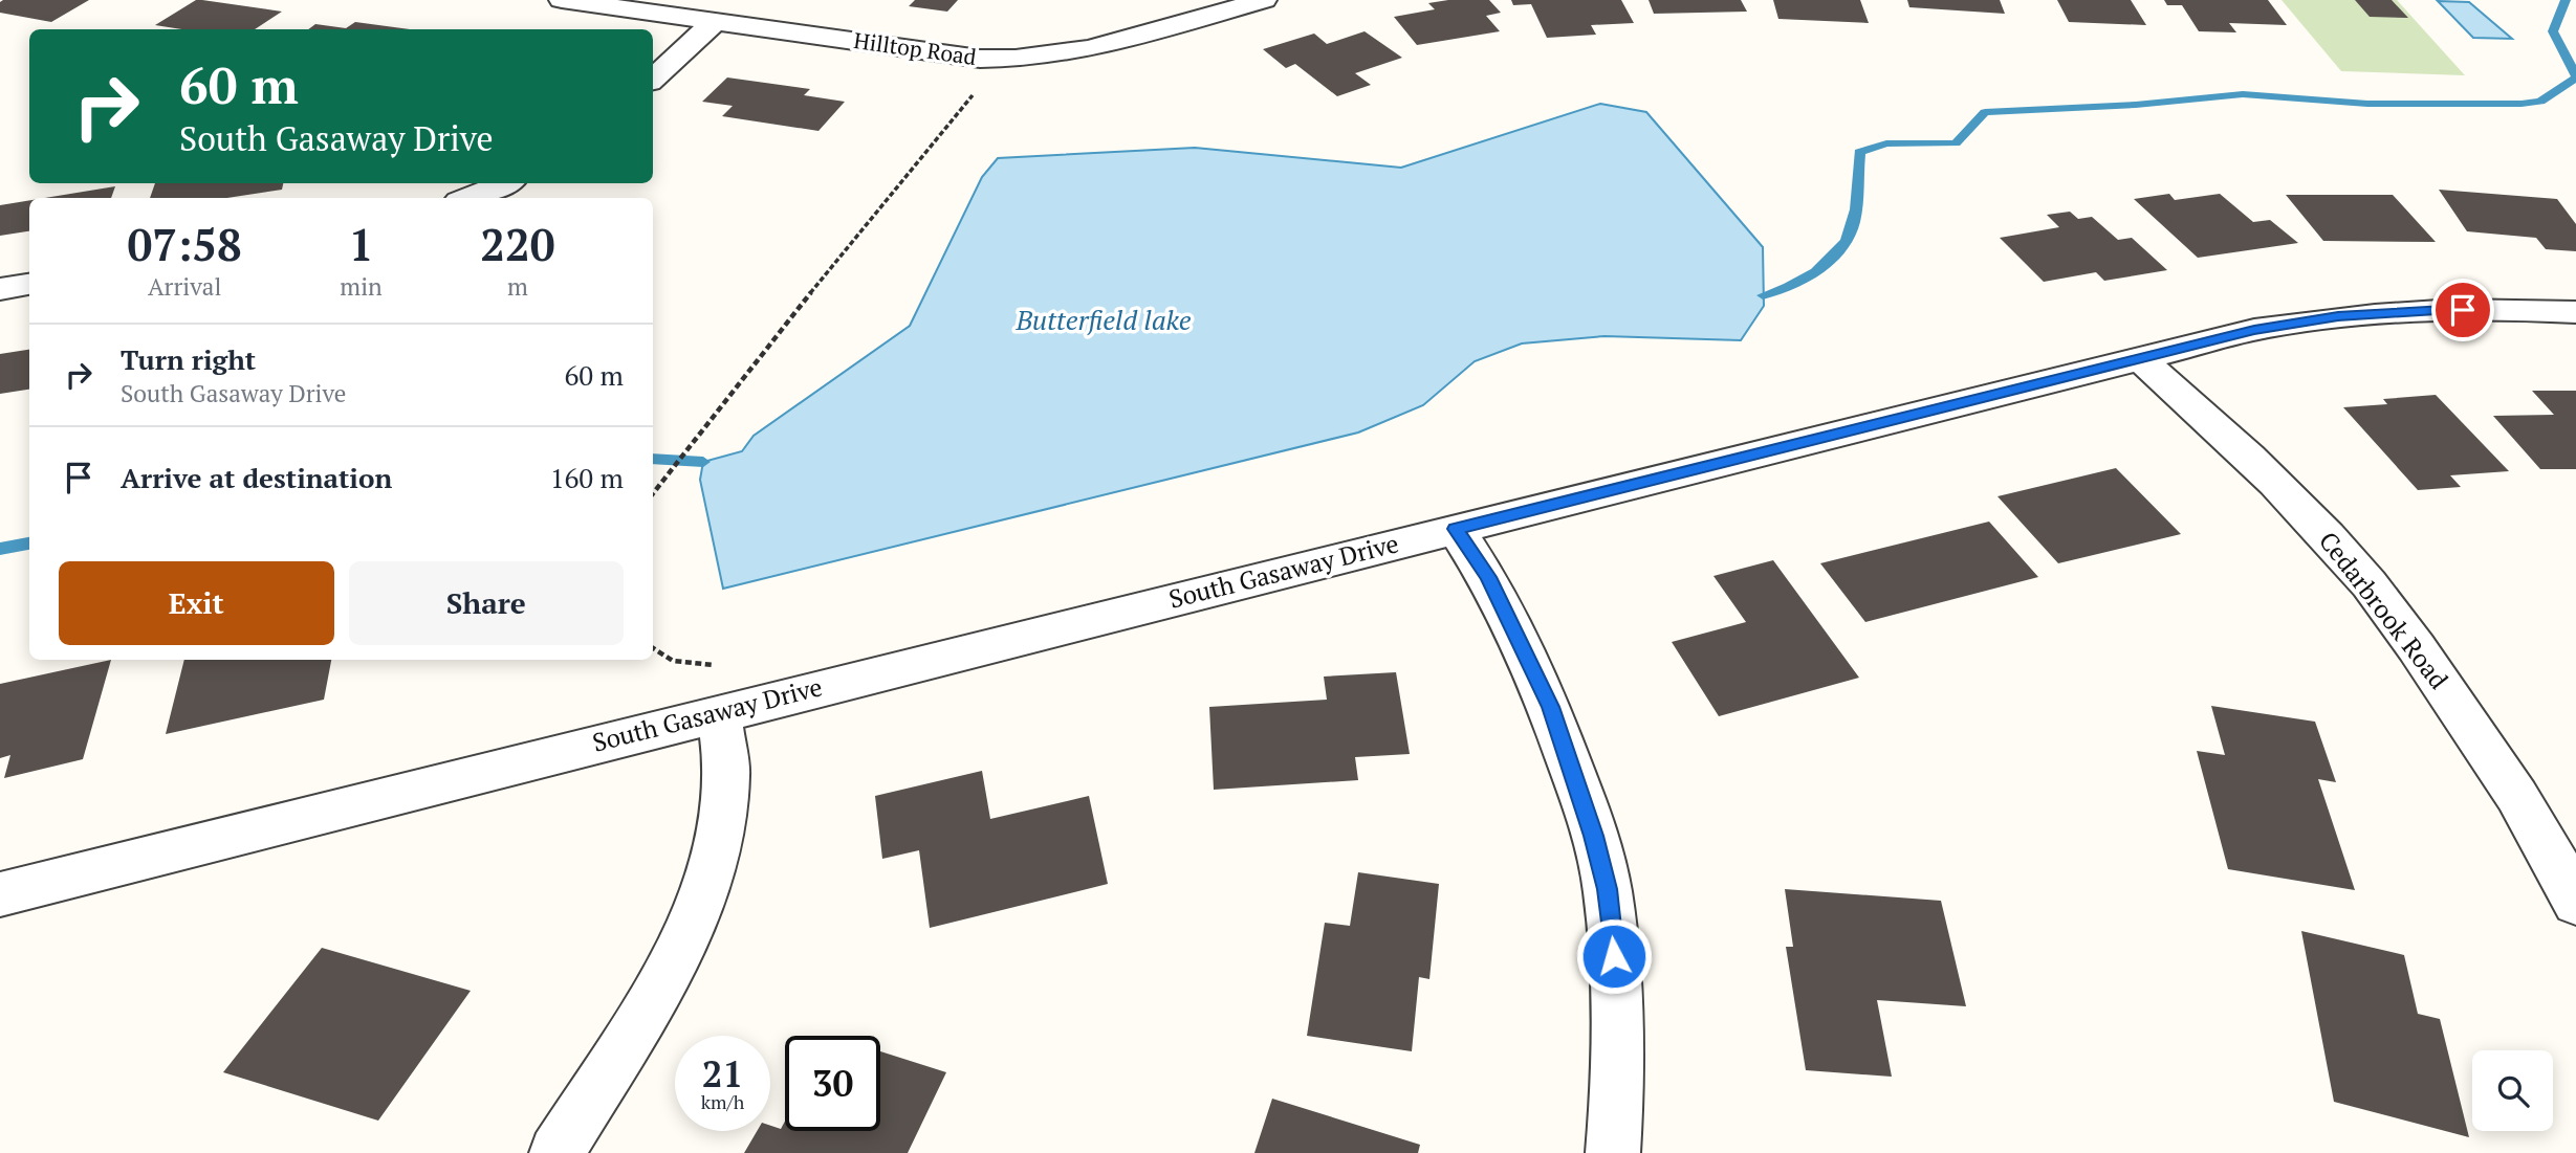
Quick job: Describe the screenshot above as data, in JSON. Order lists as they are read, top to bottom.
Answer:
{
  "streets": {
    "street": ["Hilltop Road", "South Gasaway Drive", "Cedarbrook Road"]
  },
  "crossings": [
    ["South Gasaway Drive", "Cedarbrook Road"]
  ],
  "water": ["Butterfield lake"],
  "page": {
    "turn": ["60 m", "South Gasaway Drive"],
    "eta": [
      "07:58",
      "Arrival",
      "1",
      "min",
      "220",
      "m"
    ],
    "list": [
      {
        "name": "Turn right",
        "note": "South Gasaway Drive",
        "value": "60 m"
      },
      {
        "name": "Arrive at destination",
        "value": "160 m"
      }
    ],
    "buttons": ["Exit", "Share"],
    "speed": "21 km/h",
    "limit": "30"
  }
}
